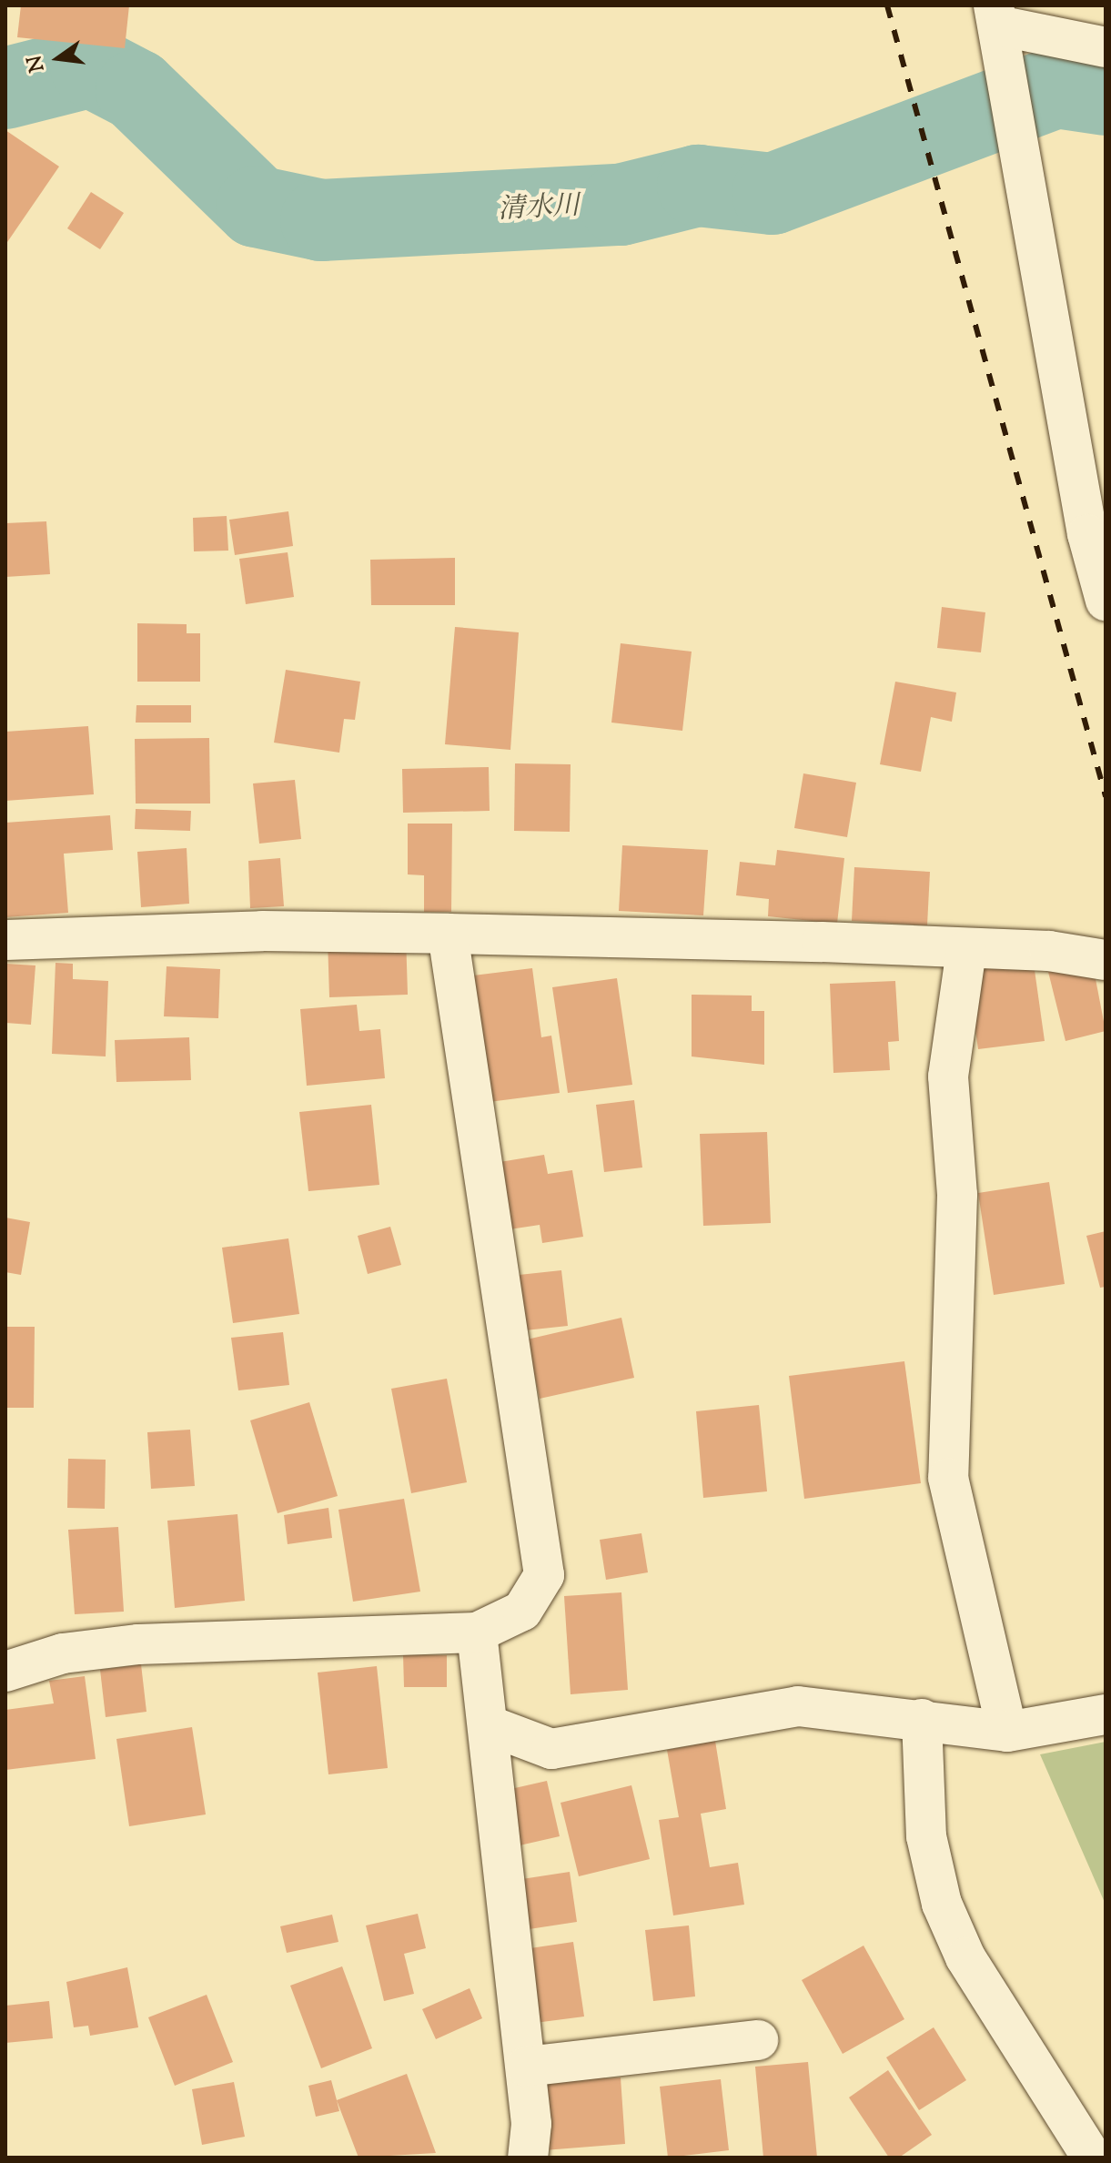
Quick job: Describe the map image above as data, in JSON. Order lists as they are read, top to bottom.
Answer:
{
  "water": ["清水川"],
  "north": "left"
}
